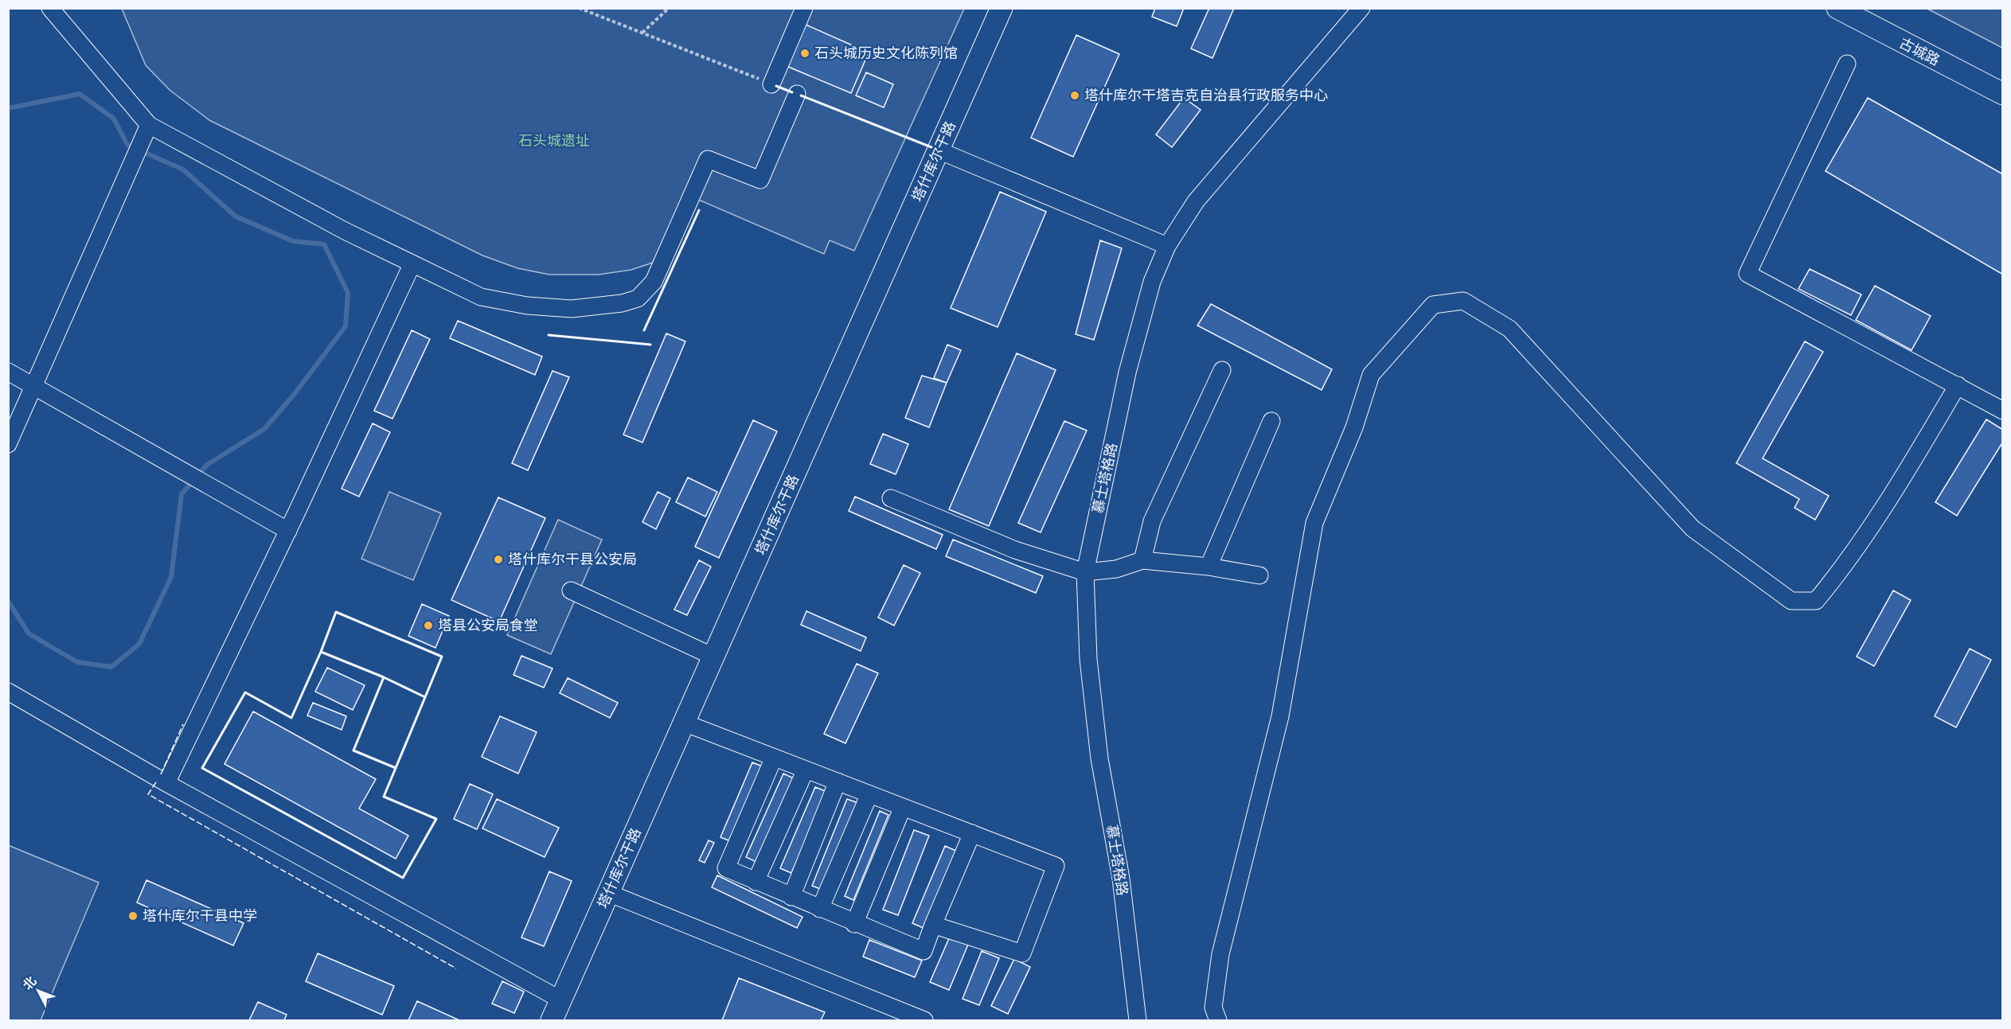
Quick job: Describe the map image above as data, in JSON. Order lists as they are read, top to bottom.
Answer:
{
  "streets": {
    "main road": ["古城路", "塔什库尔干路"],
    "street": ["慕士塔格路"]
  },
  "parks": ["石头城遗址"],
  "places": [
    "石头城历史文化陈列馆",
    "塔什库尔干塔吉克自治县行政服务中心",
    "塔什库尔干县公安局",
    "塔县公安局食堂",
    "塔什库尔干县中学"
  ],
  "north": "top left"
}
